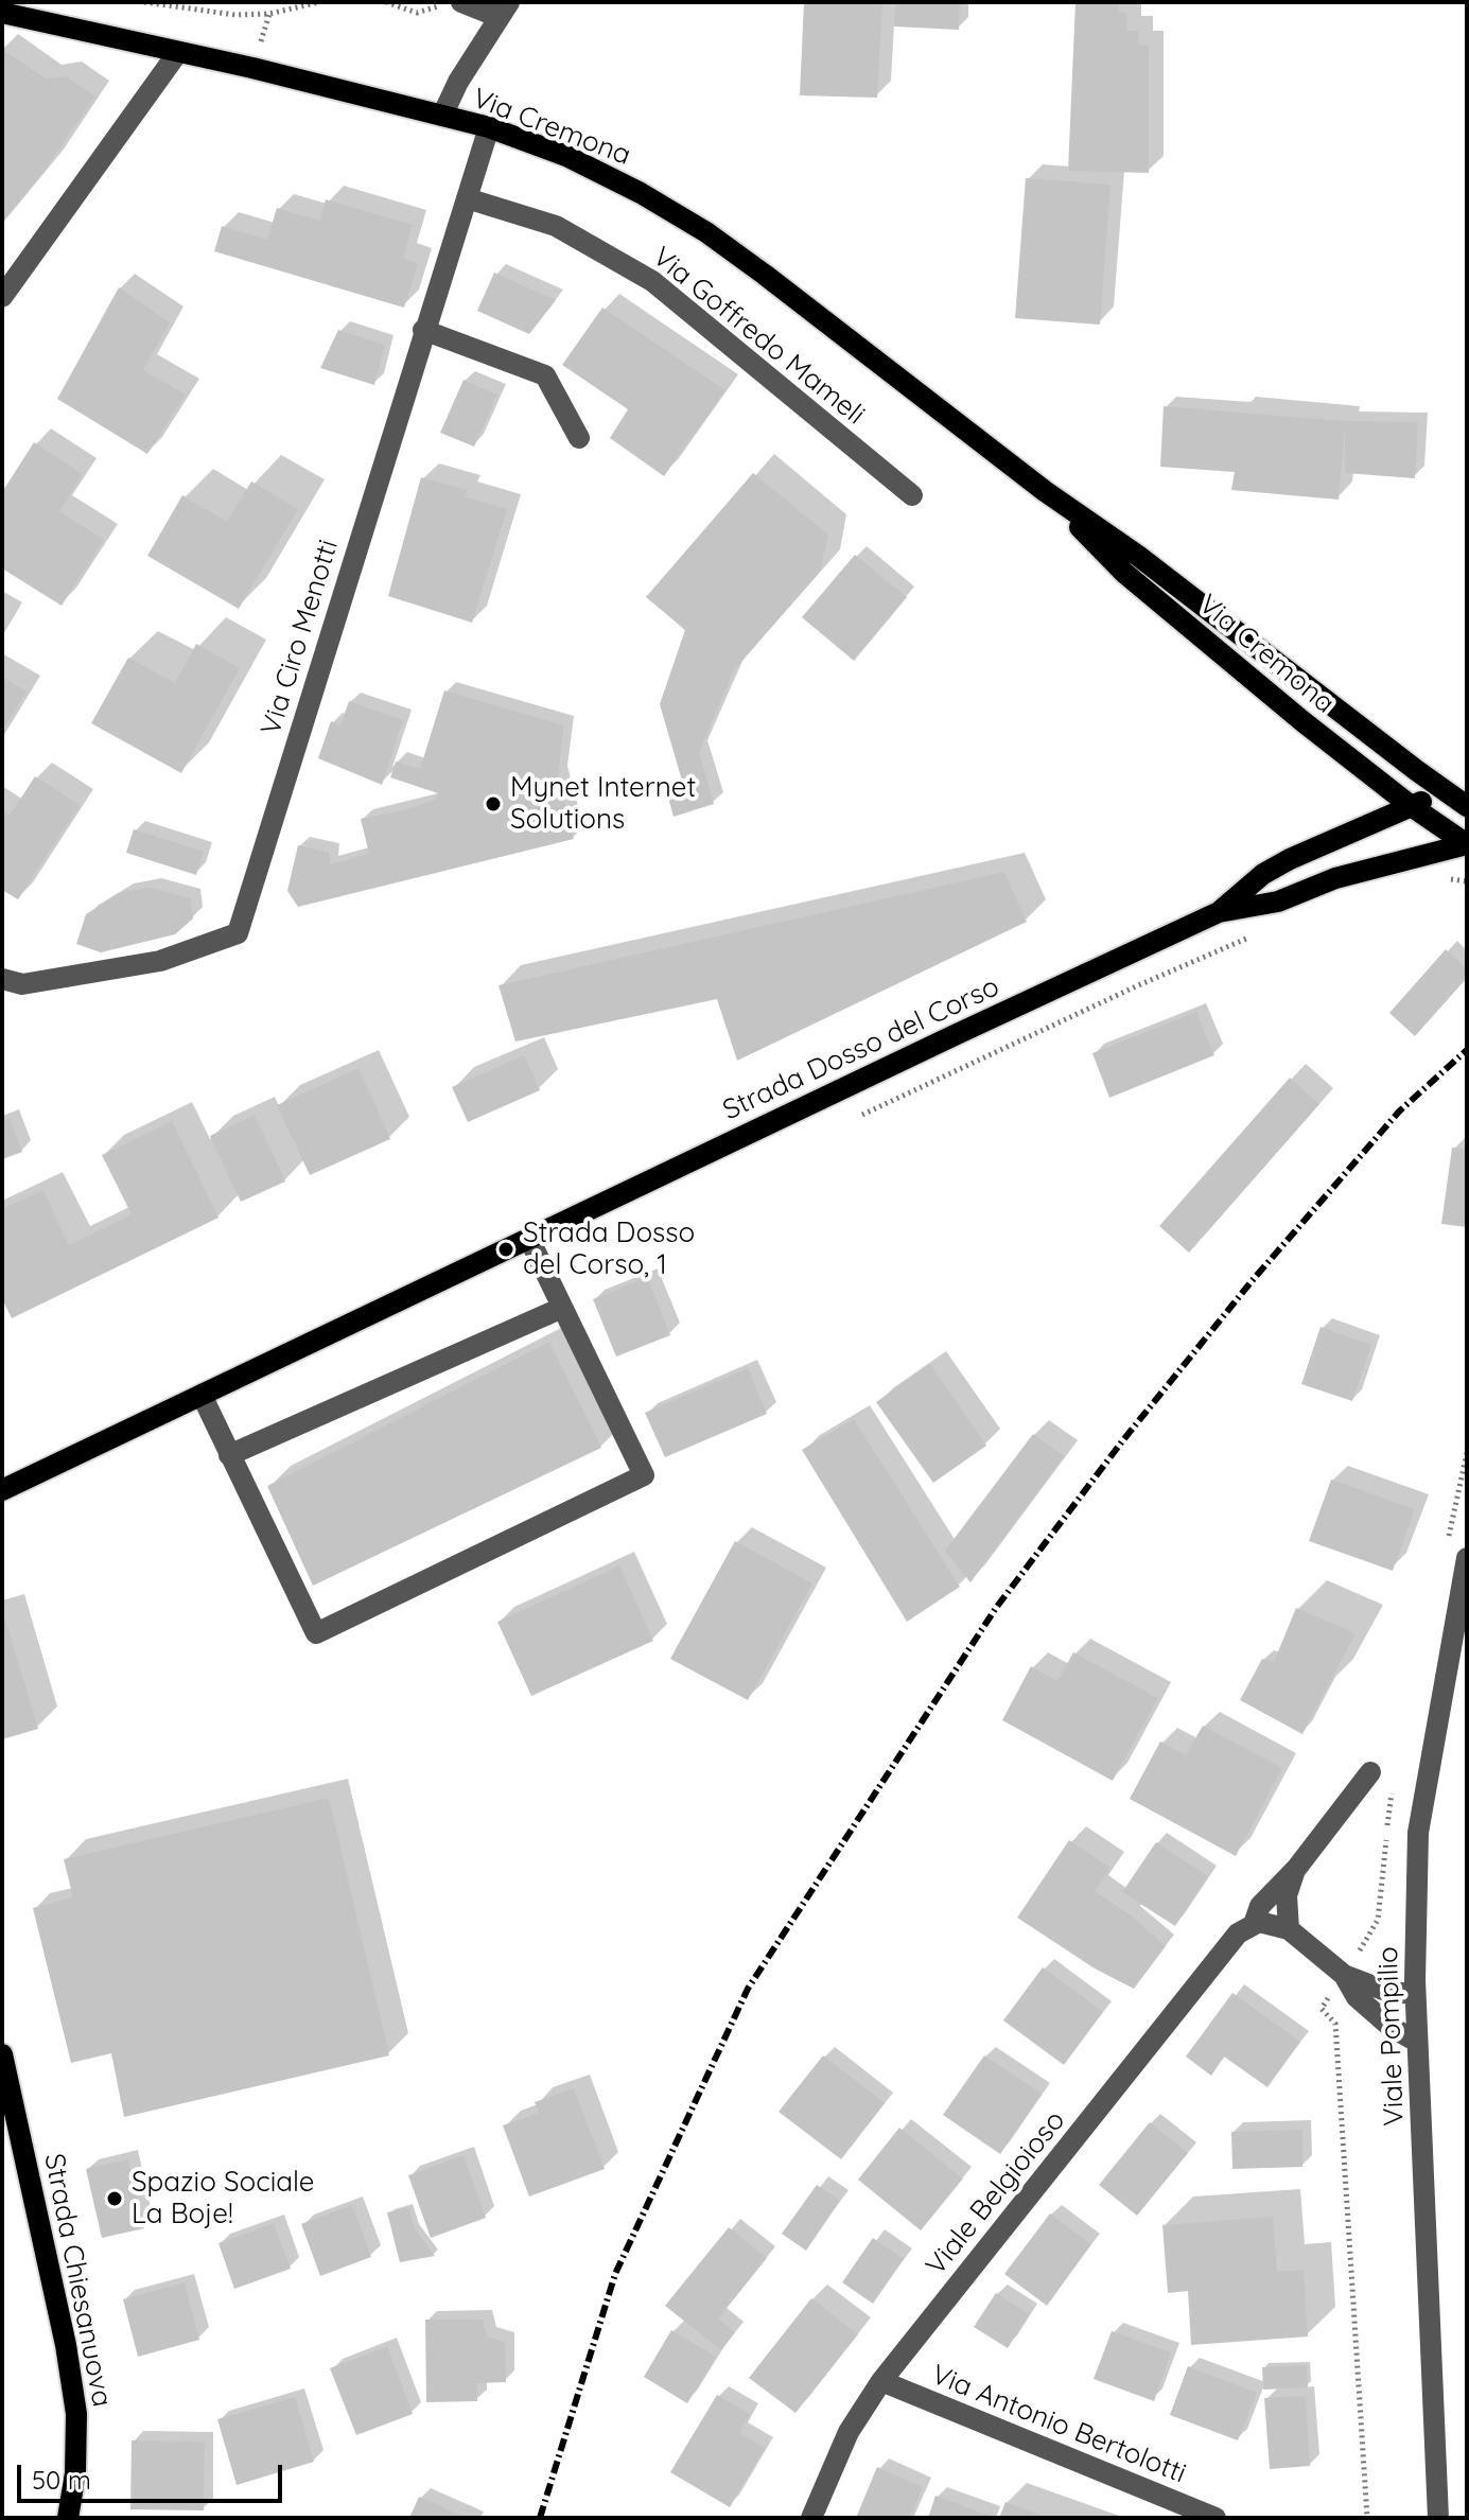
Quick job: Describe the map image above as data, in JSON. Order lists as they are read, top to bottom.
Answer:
{
  "streets": {
    "main road": ["Via Cremona", "Strada Dosso del Corso", "Strada Chiesanuova"],
    "street": [
      "Via Goffredo Mameli",
      "Via Ciro Menotti",
      "Viale Pompilio",
      "Viale Belgioioso",
      "Via Antonio Bertolotti"
    ]
  },
  "crossings": [
    ["Via Cremona", "Via Ciro Menotti"],
    ["Via Cremona", "Strada Dosso del Corso"],
    ["Via Goffredo Mameli", "Via Ciro Menotti"],
    ["Viale Belgioioso", "Via Antonio Bertolotti"]
  ],
  "places": ["Mynet Internet Solutions", "Strada Dosso del Corso, 1", "Spazio Sociale La Boje!"],
  "scale_bar": "50 m"
}
